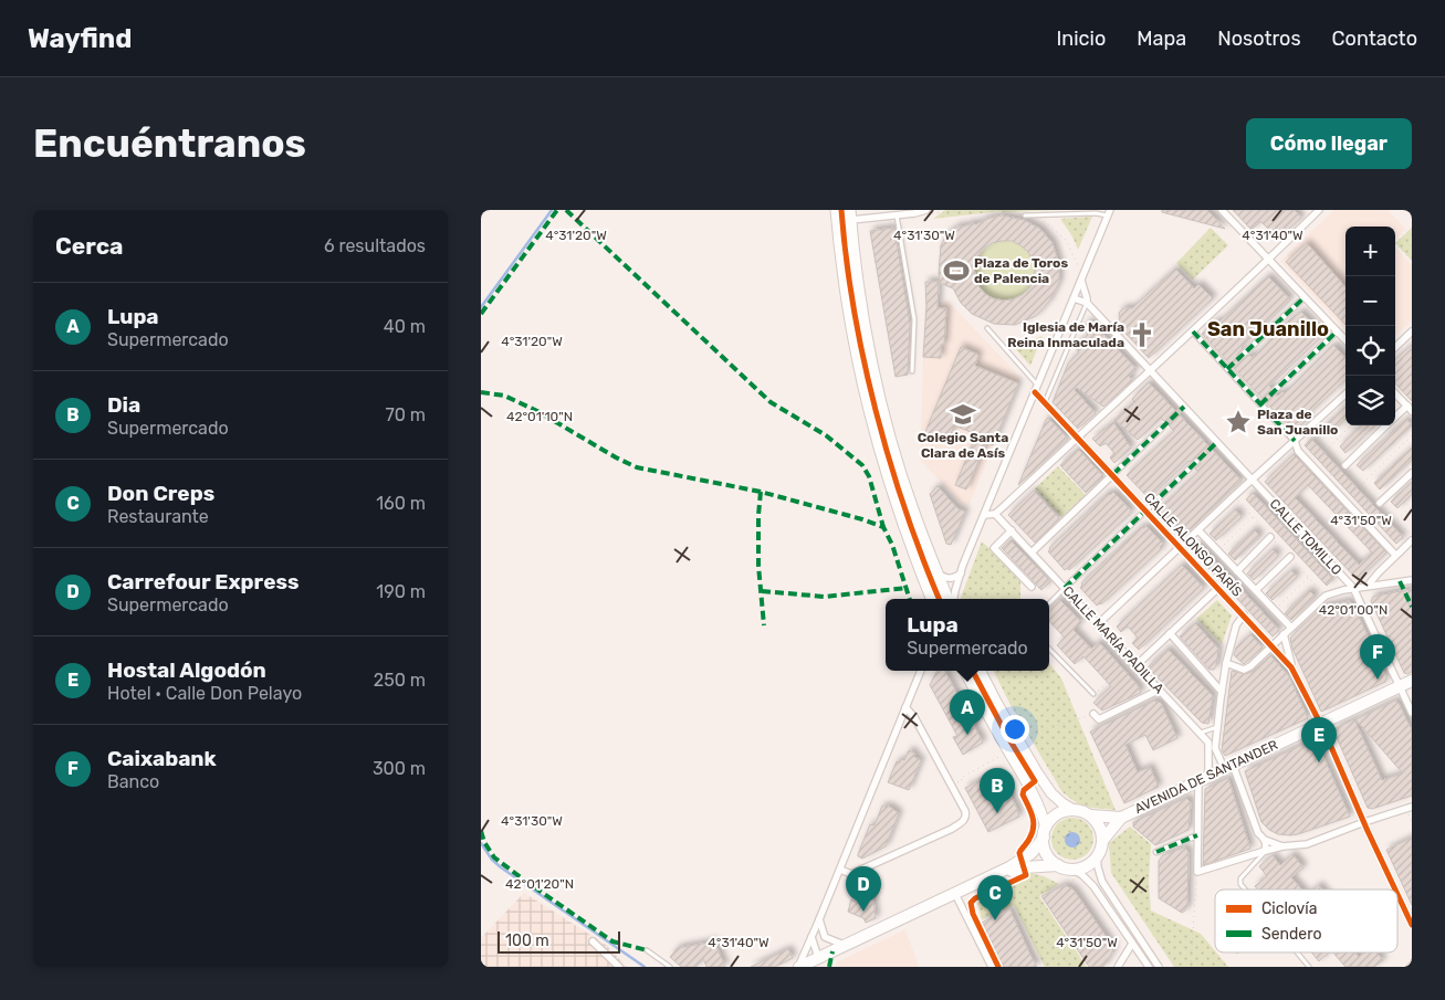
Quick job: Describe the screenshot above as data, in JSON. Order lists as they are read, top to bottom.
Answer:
{
  "streets": {
    "highway": ["AVENIDA DE SANTANDER"],
    "street": ["CALLE TOMILLO", "CALLE ALONSO PARÍS", "CALLE MARÍA PADILLA"]
  },
  "crossings": [
    ["CALLE TOMILLO", "AVENIDA DE SANTANDER"],
    ["CALLE ALONSO PARÍS", "AVENIDA DE SANTANDER"],
    ["CALLE MARÍA PADILLA", "AVENIDA DE SANTANDER"]
  ],
  "districts": ["San Juanillo"],
  "places": {
    "sports": ["Plaza de Toros de Palencia"],
    "church": ["Iglesia de María Reina Inmaculada"],
    "school or university": ["Colegio Santa Clara de Asís"],
    "place": ["Plaza de San Juanillo"]
  },
  "legend": ["Ciclovía", "Sendero"],
  "scale_bar": "100 m",
  "page": {
    "header": "Wayfind",
    "nav": [
      "Inicio",
      "Mapa",
      "Nosotros",
      "Contacto"
    ],
    "buttons": "Cómo llegar",
    "title": "Encuéntranos",
    "heading": ["Cerca", "6 resultados"],
    "map_buttons": ["+", "−"],
    "list": [
      {
        "mark": "A",
        "name": "Lupa",
        "note": "Supermercado",
        "value": "40 m"
      },
      {
        "mark": "B",
        "name": "Dia",
        "note": "Supermercado",
        "value": "70 m"
      },
      {
        "mark": "C",
        "name": "Don Creps",
        "note": "Restaurante",
        "value": "160 m"
      },
      {
        "mark": "D",
        "name": "Carrefour Express",
        "note": "Supermercado",
        "value": "190 m"
      },
      {
        "mark": "E",
        "name": "Hostal Algodón",
        "note": "Hotel · Calle Don Pelayo",
        "value": "250 m"
      },
      {
        "mark": "F",
        "name": "Caixabank",
        "note": "Banco",
        "value": "300 m"
      }
    ],
    "popup": ["Lupa", "Supermercado"],
    "pins": [
      "F",
      "A",
      "E",
      "B",
      "D",
      "C"
    ],
    "scale": "100 m"
  },
  "coordinates": [
    "4°31'20\"W",
    "4°31'30\"W",
    "4°31'40\"W",
    "42°01'10\"N",
    "4°31'50\"W",
    "42°01'00\"N",
    "42°01'20\"N"
  ]
}
